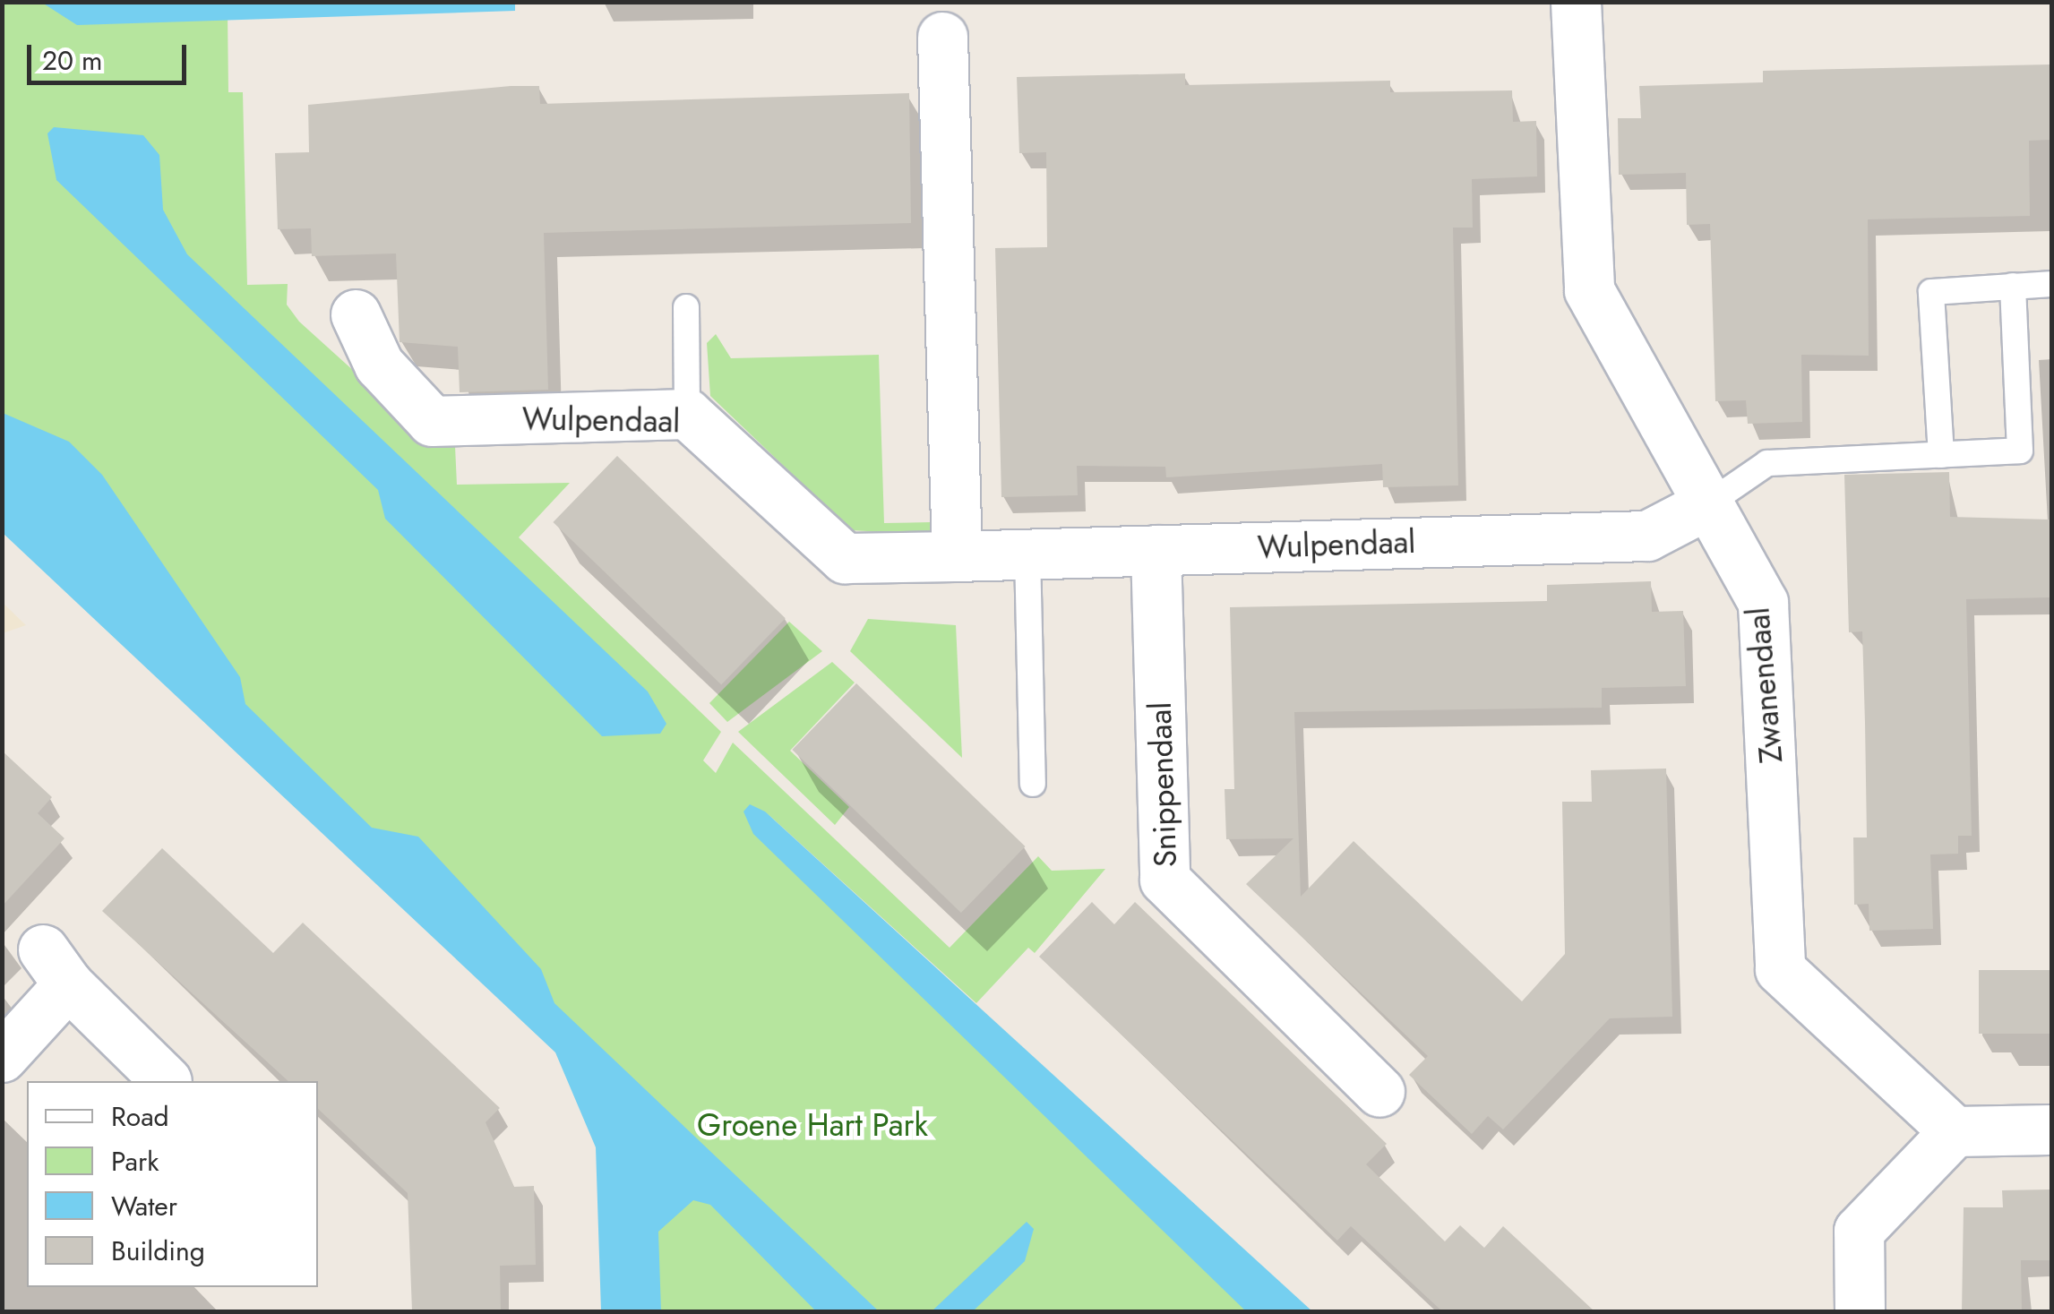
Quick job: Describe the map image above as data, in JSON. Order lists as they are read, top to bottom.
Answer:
{
  "streets": {
    "street": ["Wulpendaal", "Zwanendaal", "Snippendaal"]
  },
  "crossings": [
    ["Wulpendaal", "Zwanendaal"],
    ["Wulpendaal", "Snippendaal"]
  ],
  "parks": ["Groene Hart Park"],
  "legend": [
    "Road",
    "Park",
    "Water",
    "Building"
  ],
  "scale_bar": "20 m"
}
